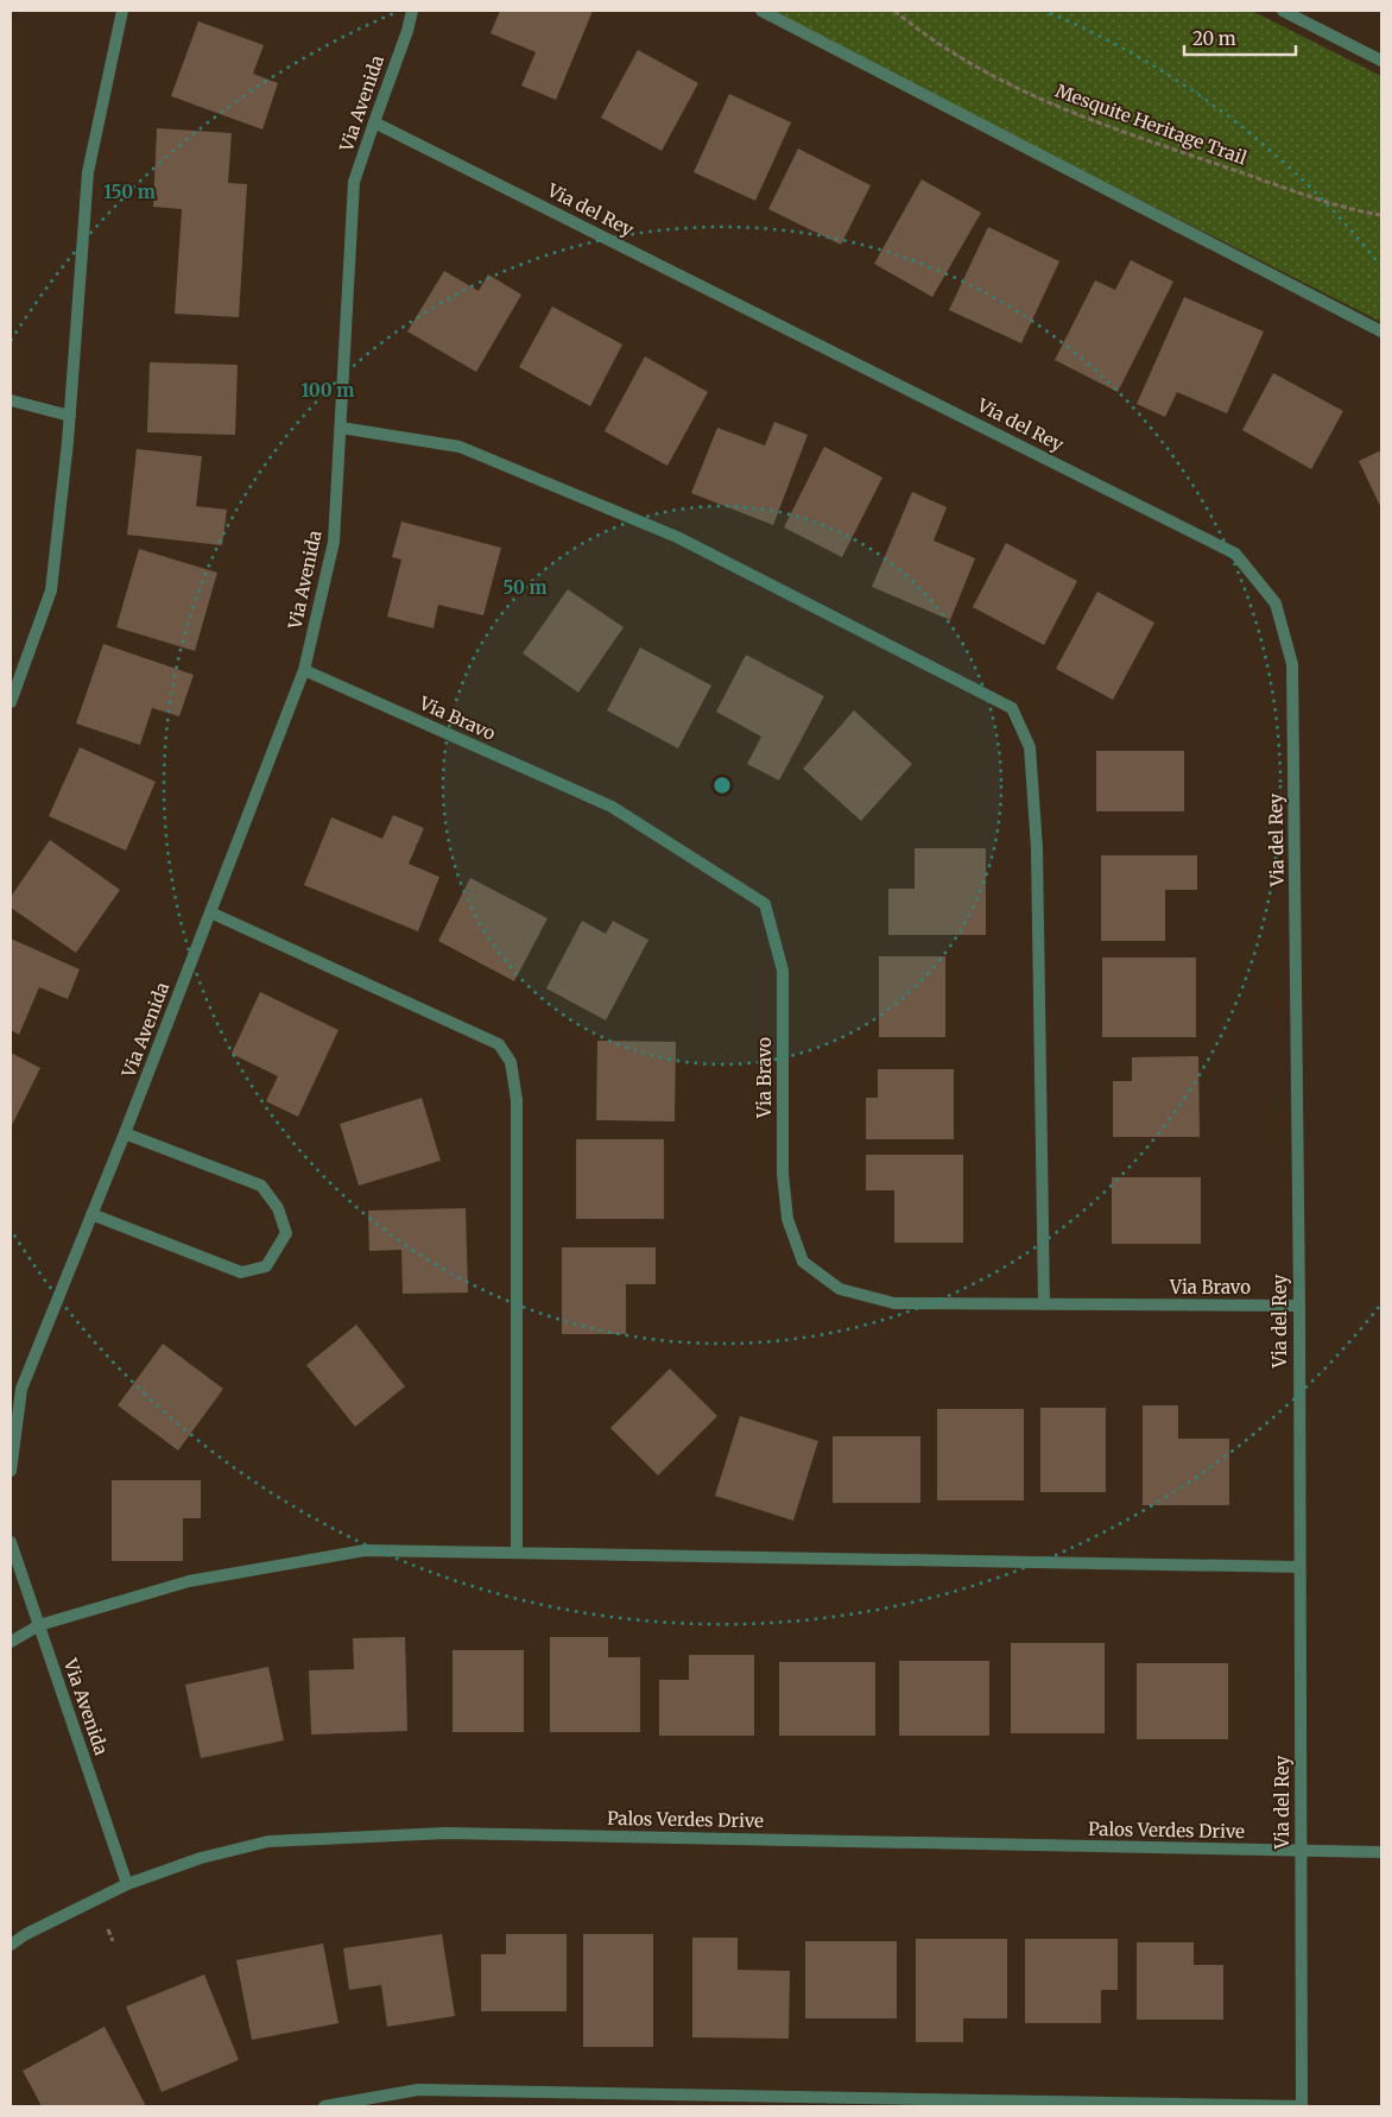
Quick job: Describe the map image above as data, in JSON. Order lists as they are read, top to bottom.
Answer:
{
  "streets": {
    "street": [
      "Via Avenida",
      "Via del Rey",
      "Via Bravo",
      "Palos Verdes Drive"
    ],
    "path": ["Mesquite Heritage Trail"]
  },
  "crossings": [
    ["Via Avenida", "Via del Rey"],
    ["Via Avenida", "Via Bravo"],
    ["Via Avenida", "Palos Verdes Drive"],
    ["Via del Rey", "Via Bravo"],
    ["Via del Rey", "Palos Verdes Drive"]
  ],
  "scale_bar": "20 m",
  "rings": ["150 m", "100 m", "50 m"]
}
